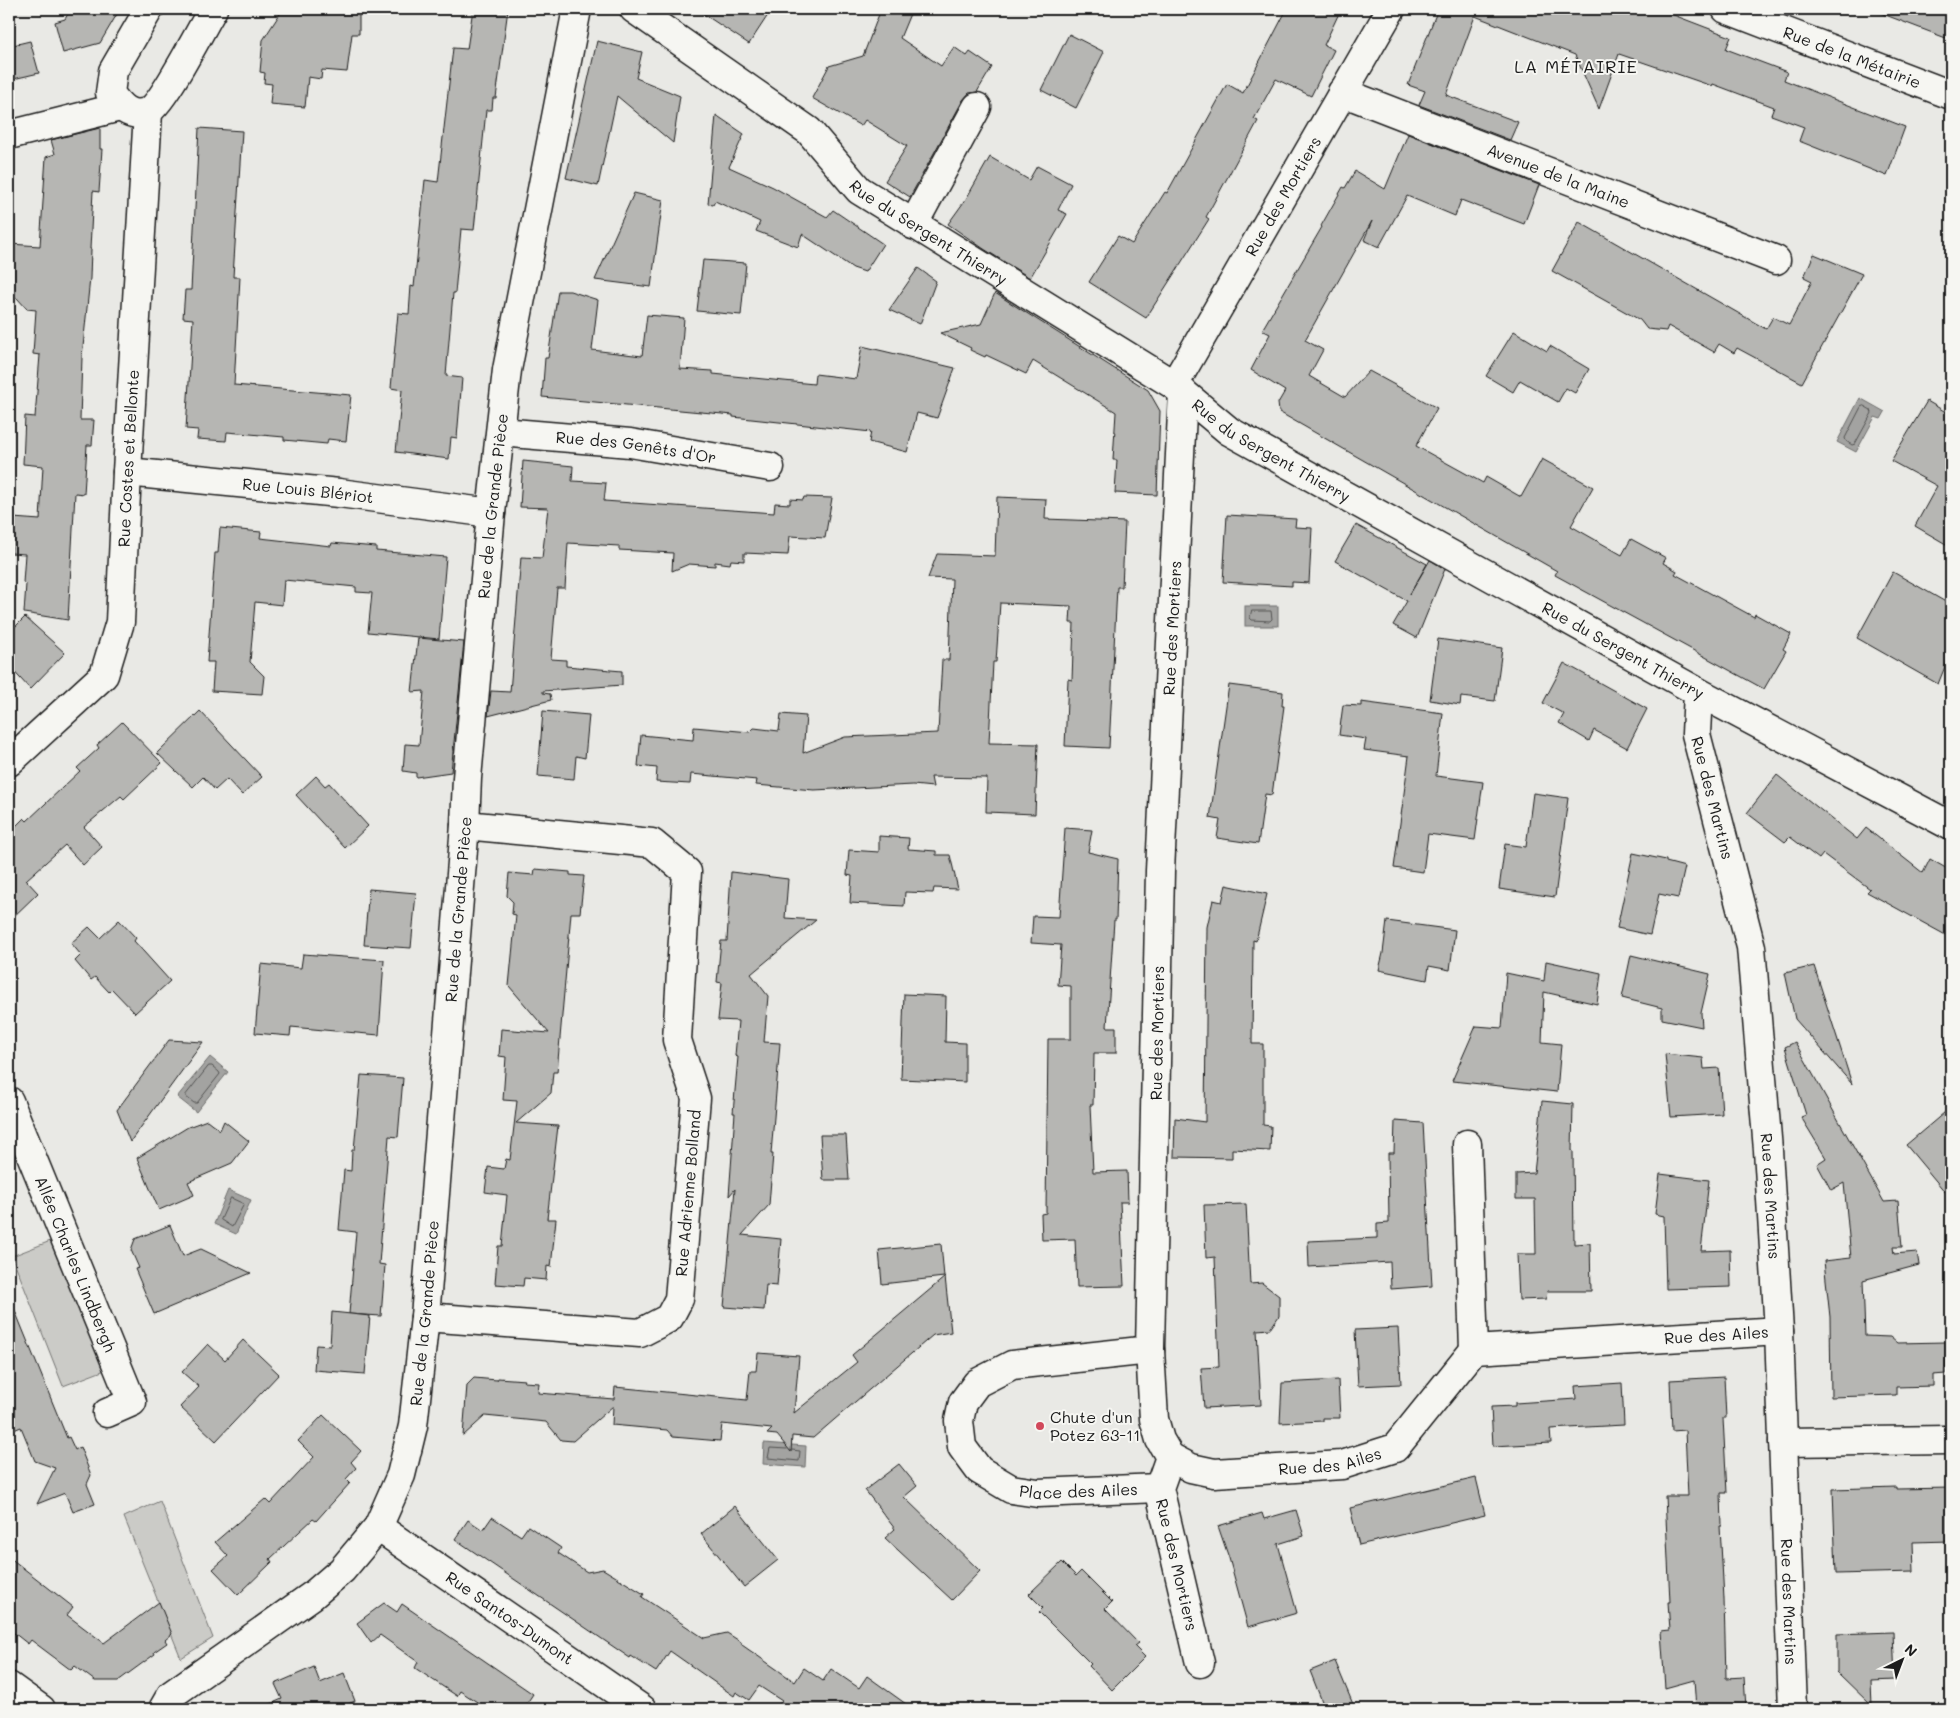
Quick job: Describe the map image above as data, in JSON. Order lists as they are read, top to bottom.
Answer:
{
  "streets": {
    "street": [
      "Rue de la Métairie",
      "Avenue de la Maine",
      "Rue des Mortiers",
      "Rue du Sergent Thierry",
      "Rue des Genêts d'Or",
      "Rue Costes et Bellonte",
      "Rue Louis Blériot",
      "Rue de la Grande Pièce",
      "Rue des Martins",
      "Rue Adrienne Bolland",
      "Allée Charles Lindbergh",
      "Rue des Ailes",
      "Place des Ailes",
      "Rue Santos-Dumont"
    ]
  },
  "crossings": [
    ["Avenue de la Maine", "Rue des Mortiers"],
    ["Rue des Mortiers", "Rue du Sergent Thierry"],
    ["Rue des Mortiers", "Rue des Ailes"],
    ["Rue des Mortiers", "Place des Ailes"],
    ["Rue du Sergent Thierry", "Rue des Martins"],
    ["Rue des Genêts d'Or", "Rue de la Grande Pièce"],
    ["Rue Costes et Bellonte", "Rue Louis Blériot"],
    ["Rue Louis Blériot", "Rue de la Grande Pièce"],
    ["Rue de la Grande Pièce", "Rue Adrienne Bolland"],
    ["Rue de la Grande Pièce", "Rue Santos-Dumont"],
    ["Rue des Martins", "Rue des Ailes"]
  ],
  "districts": ["LA MÉTAIRIE"],
  "places": ["Chute d'un Potez 63-11"],
  "north": "top right"
}
